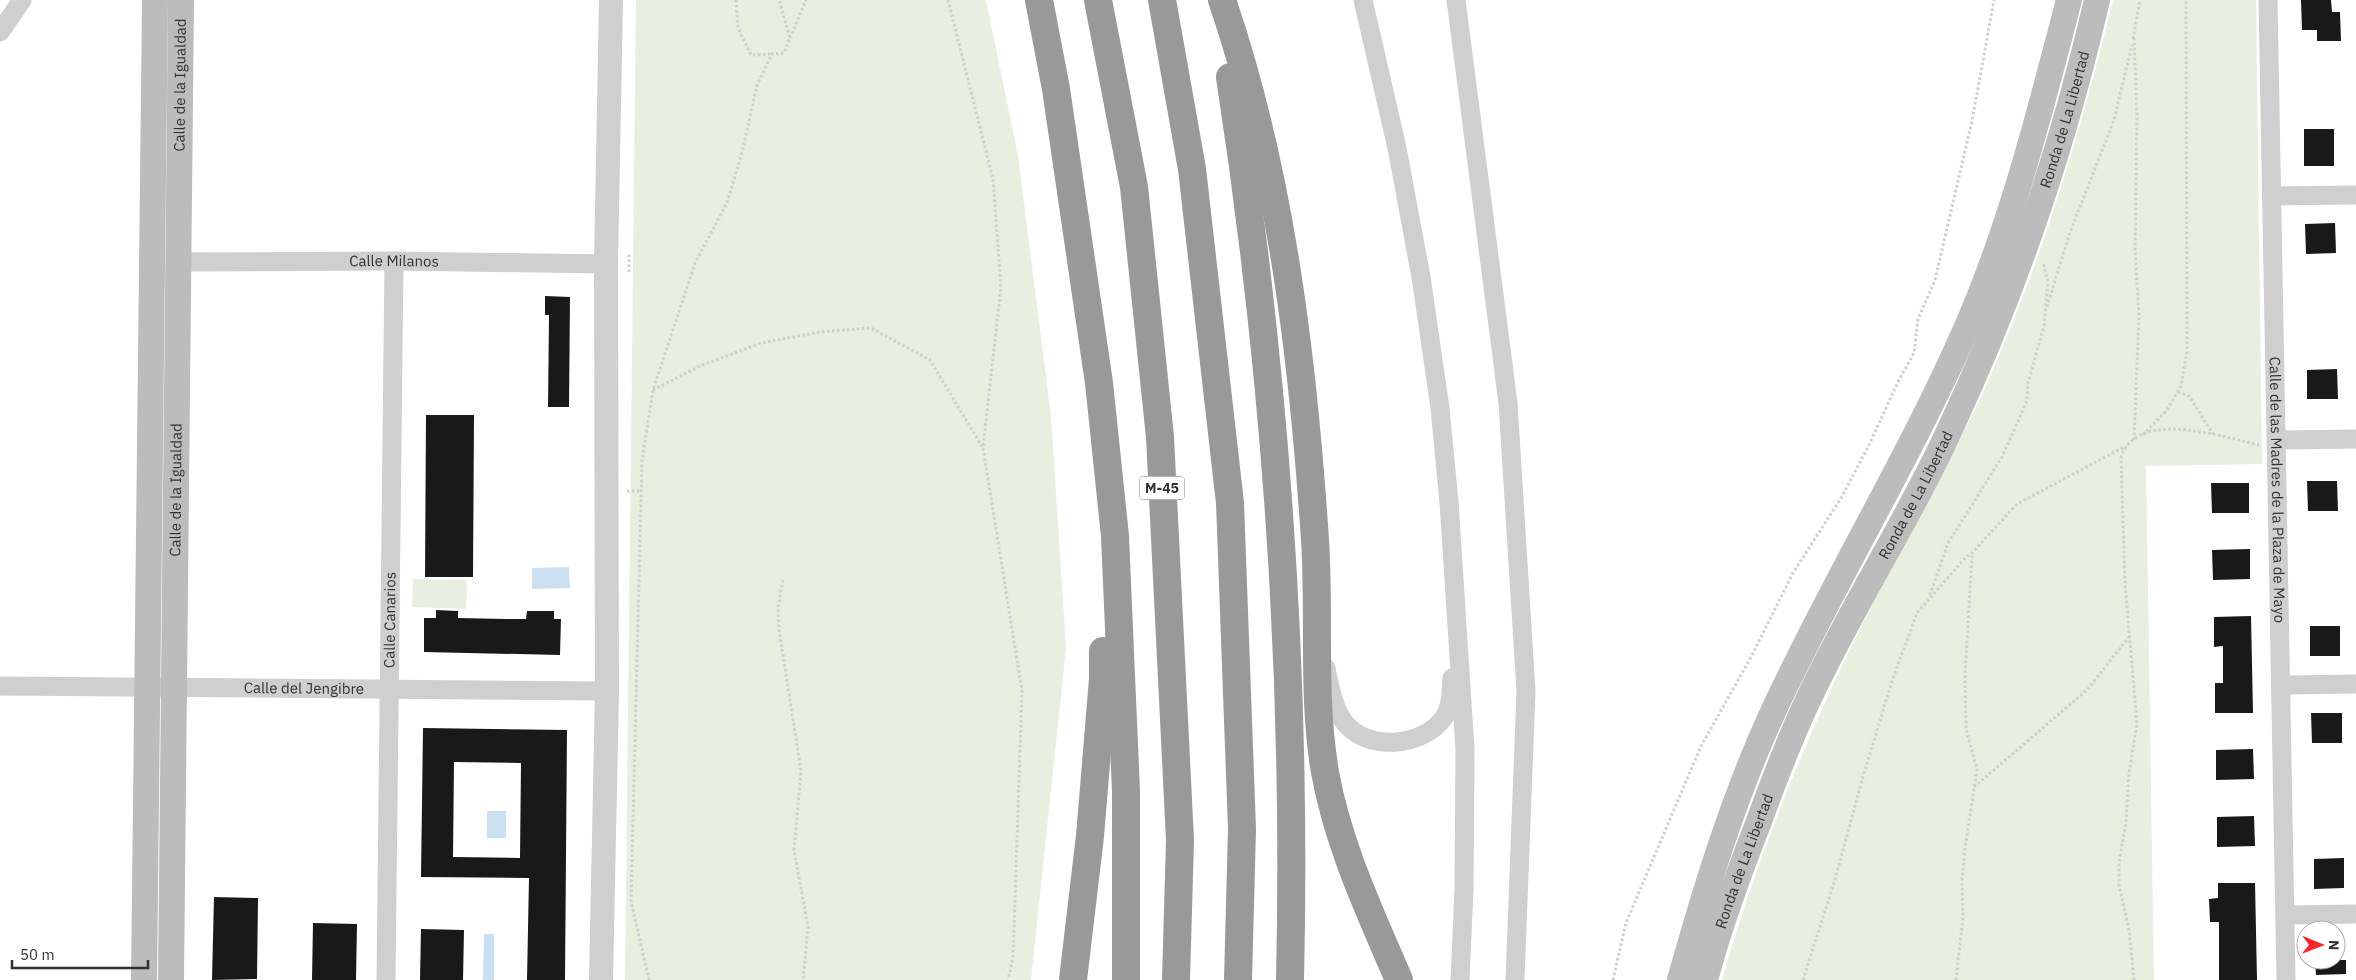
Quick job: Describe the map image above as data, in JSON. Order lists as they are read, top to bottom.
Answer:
{
  "streets": {
    "highway": ["M-45"],
    "main road": ["Calle de la Igualdad", "Ronda de La Libertad"],
    "street": [
      "Calle Milanos",
      "Calle de las Madres de la Plaza de Mayo",
      "Calle Canarios",
      "Calle del Jengibre"
    ]
  },
  "crossings": [
    ["Calle de la Igualdad", "Calle Milanos"],
    ["Calle de la Igualdad", "Calle del Jengibre"],
    ["Calle Milanos", "Calle Canarios"],
    ["Calle Canarios", "Calle del Jengibre"]
  ],
  "scale_bar": "50 m",
  "north": "right"
}
